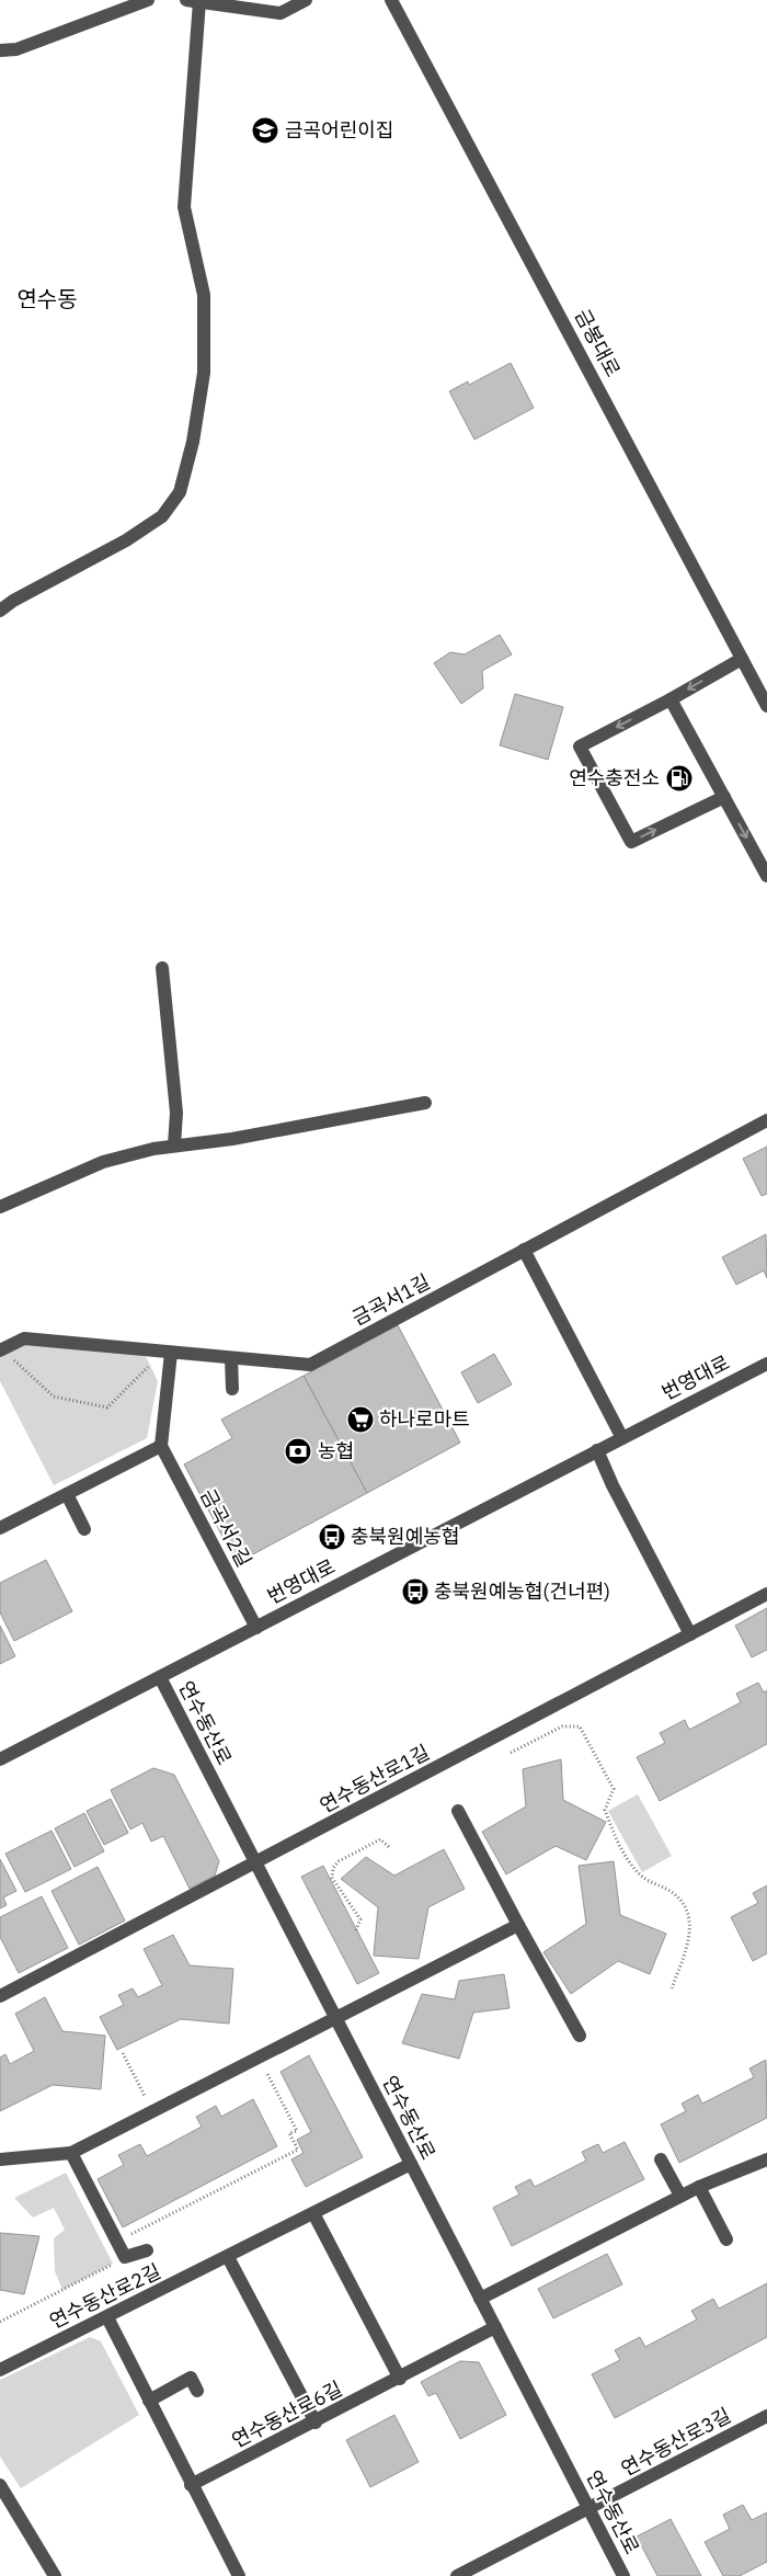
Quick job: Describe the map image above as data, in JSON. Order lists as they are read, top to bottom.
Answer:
{
  "streets": {
    "street": [
      "금봉대로",
      "금곡서1길",
      "번영대로",
      "금곡서2길",
      "연수동산로",
      "연수동산로1길",
      "연수동산로2길",
      "연수동산로6길",
      "연수동산로3길"
    ]
  },
  "crossings": [
    ["번영대로", "금곡서2길"],
    ["번영대로", "연수동산로"],
    ["연수동산로", "연수동산로1길"],
    ["연수동산로", "연수동산로2길"],
    ["연수동산로", "연수동산로6길"],
    ["연수동산로", "연수동산로3길"]
  ],
  "districts": ["연수동"],
  "places": {
    "school or university": ["금곡어린이집"],
    "fuel station": ["연수충전소"],
    "supermarket": ["하나로마트"],
    "bank": ["농협"],
    "bus stop": ["충북원예농협", "충북원예농협(건너편)"]
  }
}
